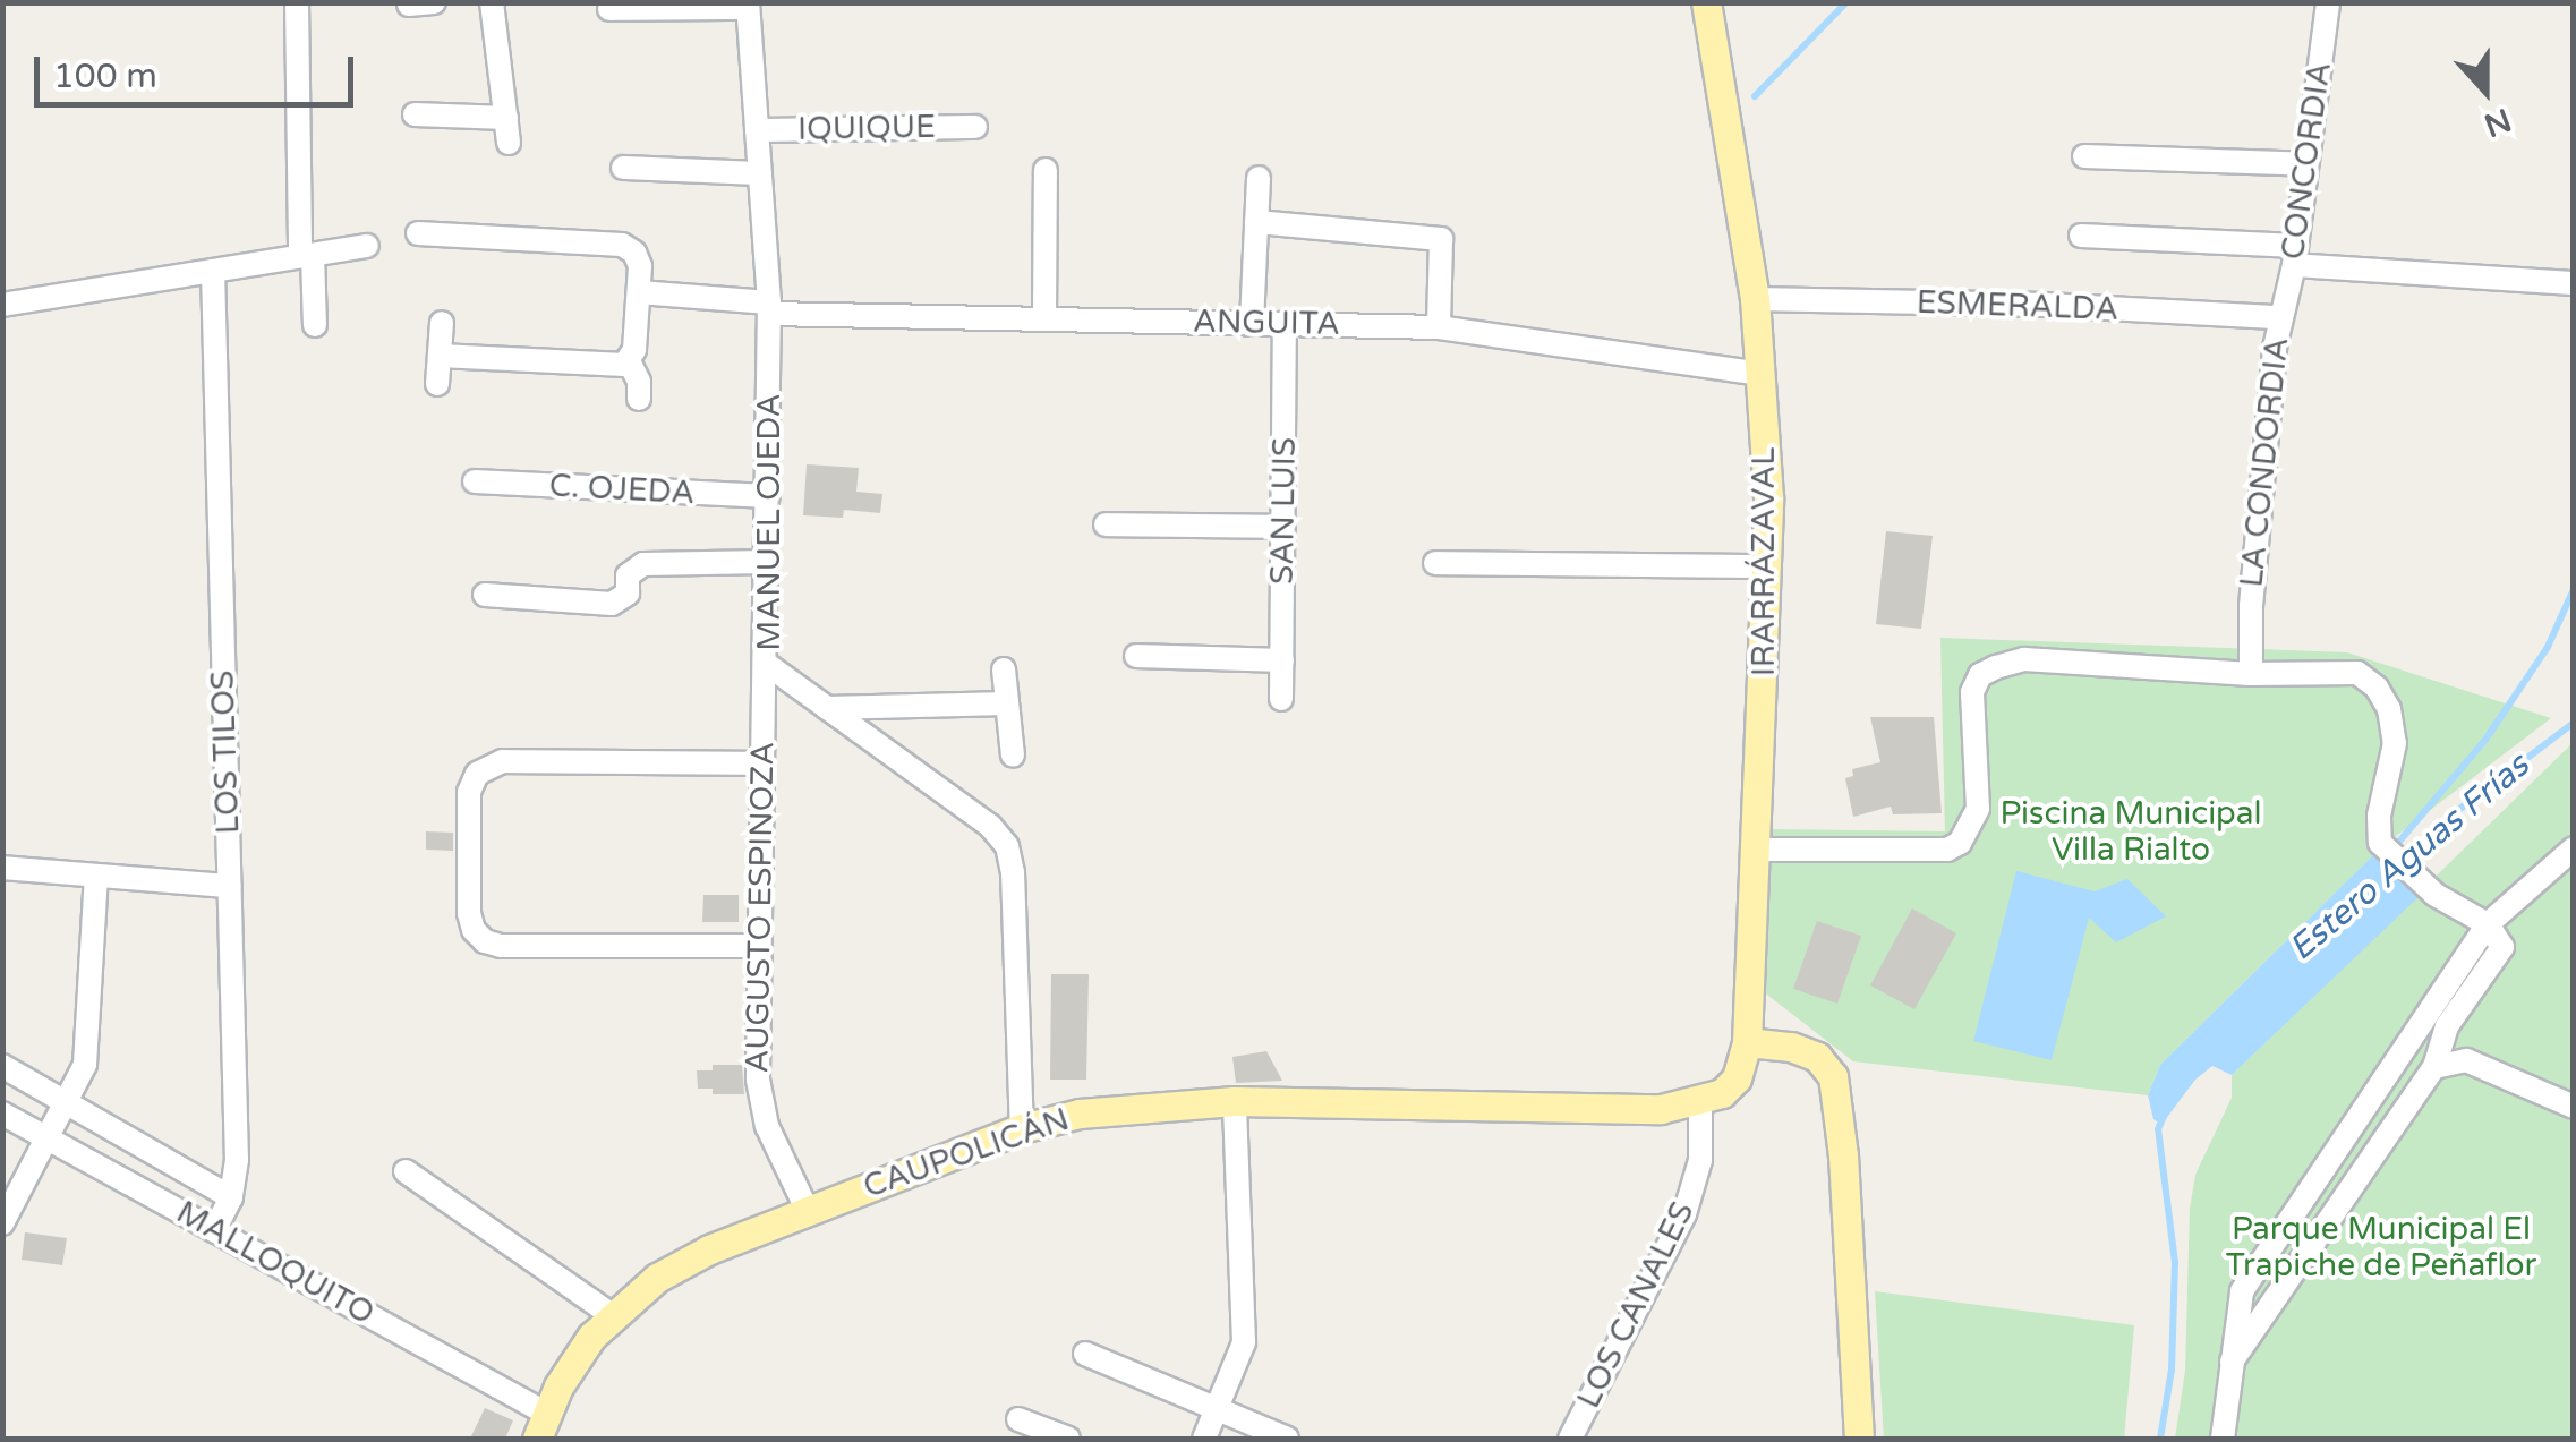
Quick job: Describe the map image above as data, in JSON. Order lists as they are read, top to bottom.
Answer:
{
  "streets": {
    "main road": ["IRARRÁZAVAL", "CAUPOLICÁN"],
    "street": [
      "IQUIQUE",
      "CONCORDIA",
      "ESMERALDA",
      "ANGUITA",
      "LA CONDORDIA",
      "C. OJEDA",
      "SAN LUIS",
      "MANUEL OJEDA",
      "LOS TILOS",
      "AUGUSTO ESPINOZA",
      "MALLOQUITO",
      "LOS CANALES"
    ]
  },
  "crossings": [
    ["IQUIQUE", "MANUEL OJEDA"],
    ["CONCORDIA", "ESMERALDA"],
    ["CONCORDIA", "LA CONDORDIA"],
    ["ESMERALDA", "LA CONDORDIA"],
    ["ESMERALDA", "IRARRÁZAVAL"],
    ["ANGUITA", "SAN LUIS"],
    ["ANGUITA", "MANUEL OJEDA"],
    ["ANGUITA", "IRARRÁZAVAL"],
    ["C. OJEDA", "MANUEL OJEDA"],
    ["MANUEL OJEDA", "AUGUSTO ESPINOZA"],
    ["MANUEL OJEDA", "CAUPOLICÁN"],
    ["IRARRÁZAVAL", "CAUPOLICÁN"],
    ["IRARRÁZAVAL", "LOS CANALES"],
    ["LOS TILOS", "MALLOQUITO"],
    ["AUGUSTO ESPINOZA", "CAUPOLICÁN"],
    ["CAUPOLICÁN", "MALLOQUITO"],
    ["CAUPOLICÁN", "LOS CANALES"]
  ],
  "water": ["Estero Aguas Frías"],
  "parks": ["Piscina Municipal Villa Rialto", "Parque Municipal El Trapiche de Peñaflor"],
  "scale_bar": "100 m",
  "north": "bottom"
}
